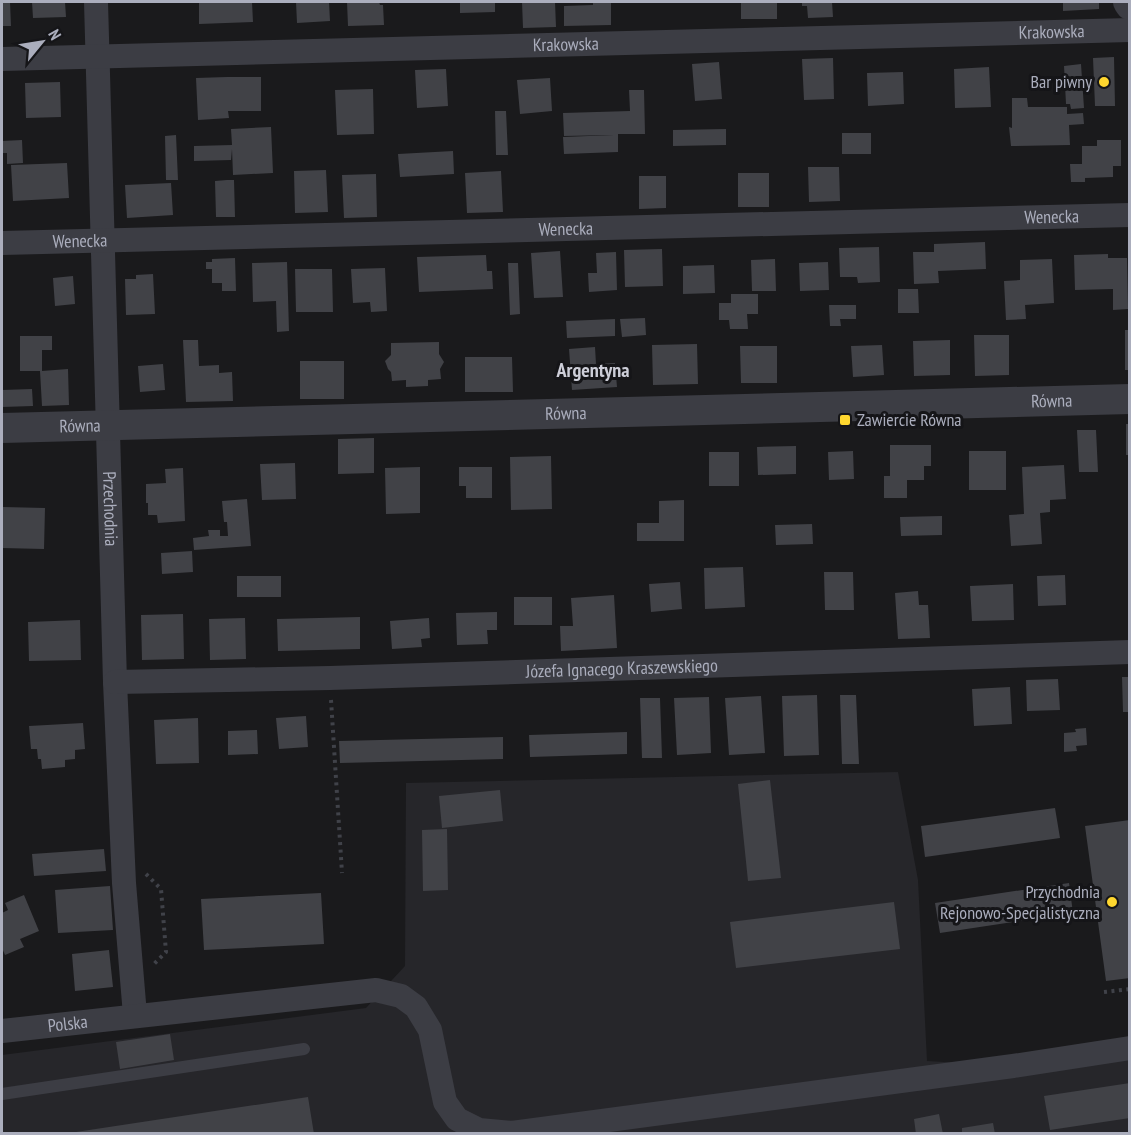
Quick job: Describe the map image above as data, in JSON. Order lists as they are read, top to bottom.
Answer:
{
  "streets": {
    "street": [
      "Krakowska",
      "Wenecka",
      "Równa",
      "Przechodnia",
      "Józefa Ignacego Kraszewskiego",
      "Polska"
    ]
  },
  "crossings": [
    ["Krakowska", "Przechodnia"],
    ["Wenecka", "Przechodnia"],
    ["Równa", "Przechodnia"],
    ["Przechodnia", "Józefa Ignacego Kraszewskiego"],
    ["Przechodnia", "Polska"]
  ],
  "districts": ["Argentyna"],
  "places": {
    "other": ["Bar piwny", "Przychodnia Rejonowo-Specjalistyczna"],
    "transit": ["Zawiercie Równa"]
  },
  "north": "top right"
}
